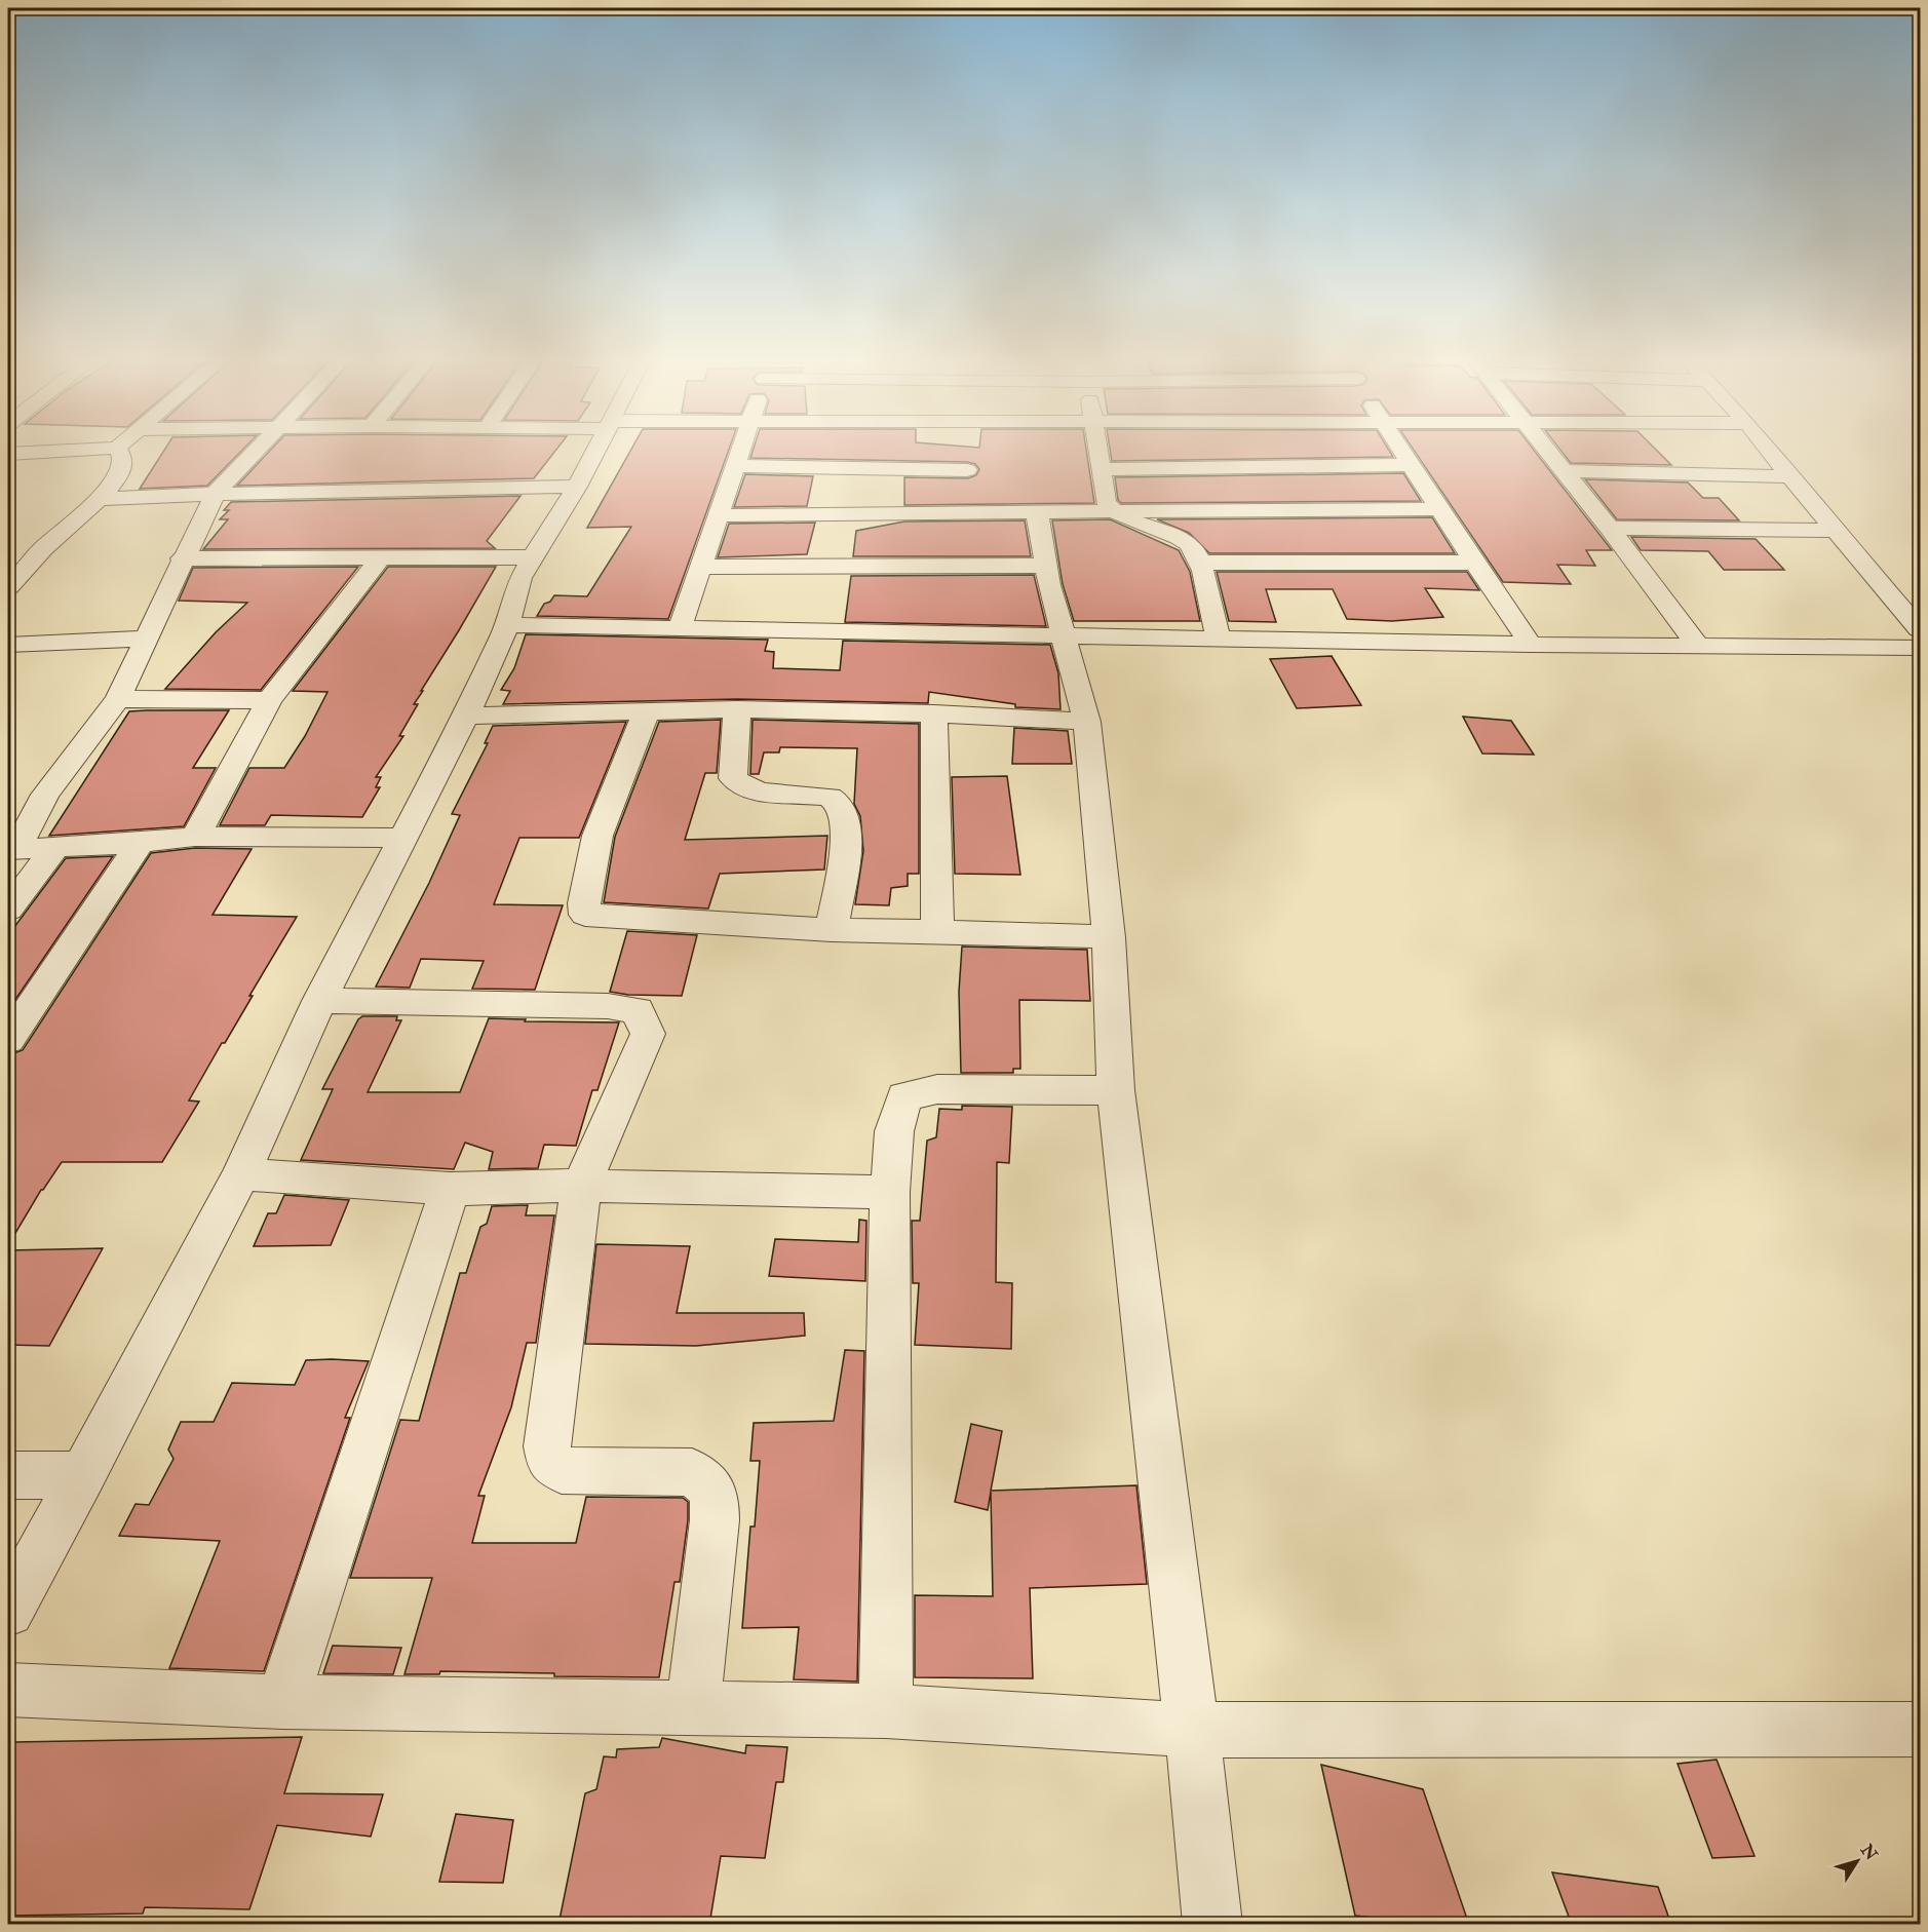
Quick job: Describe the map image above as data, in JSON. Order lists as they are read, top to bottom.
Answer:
{
  "north": "top right"
}
